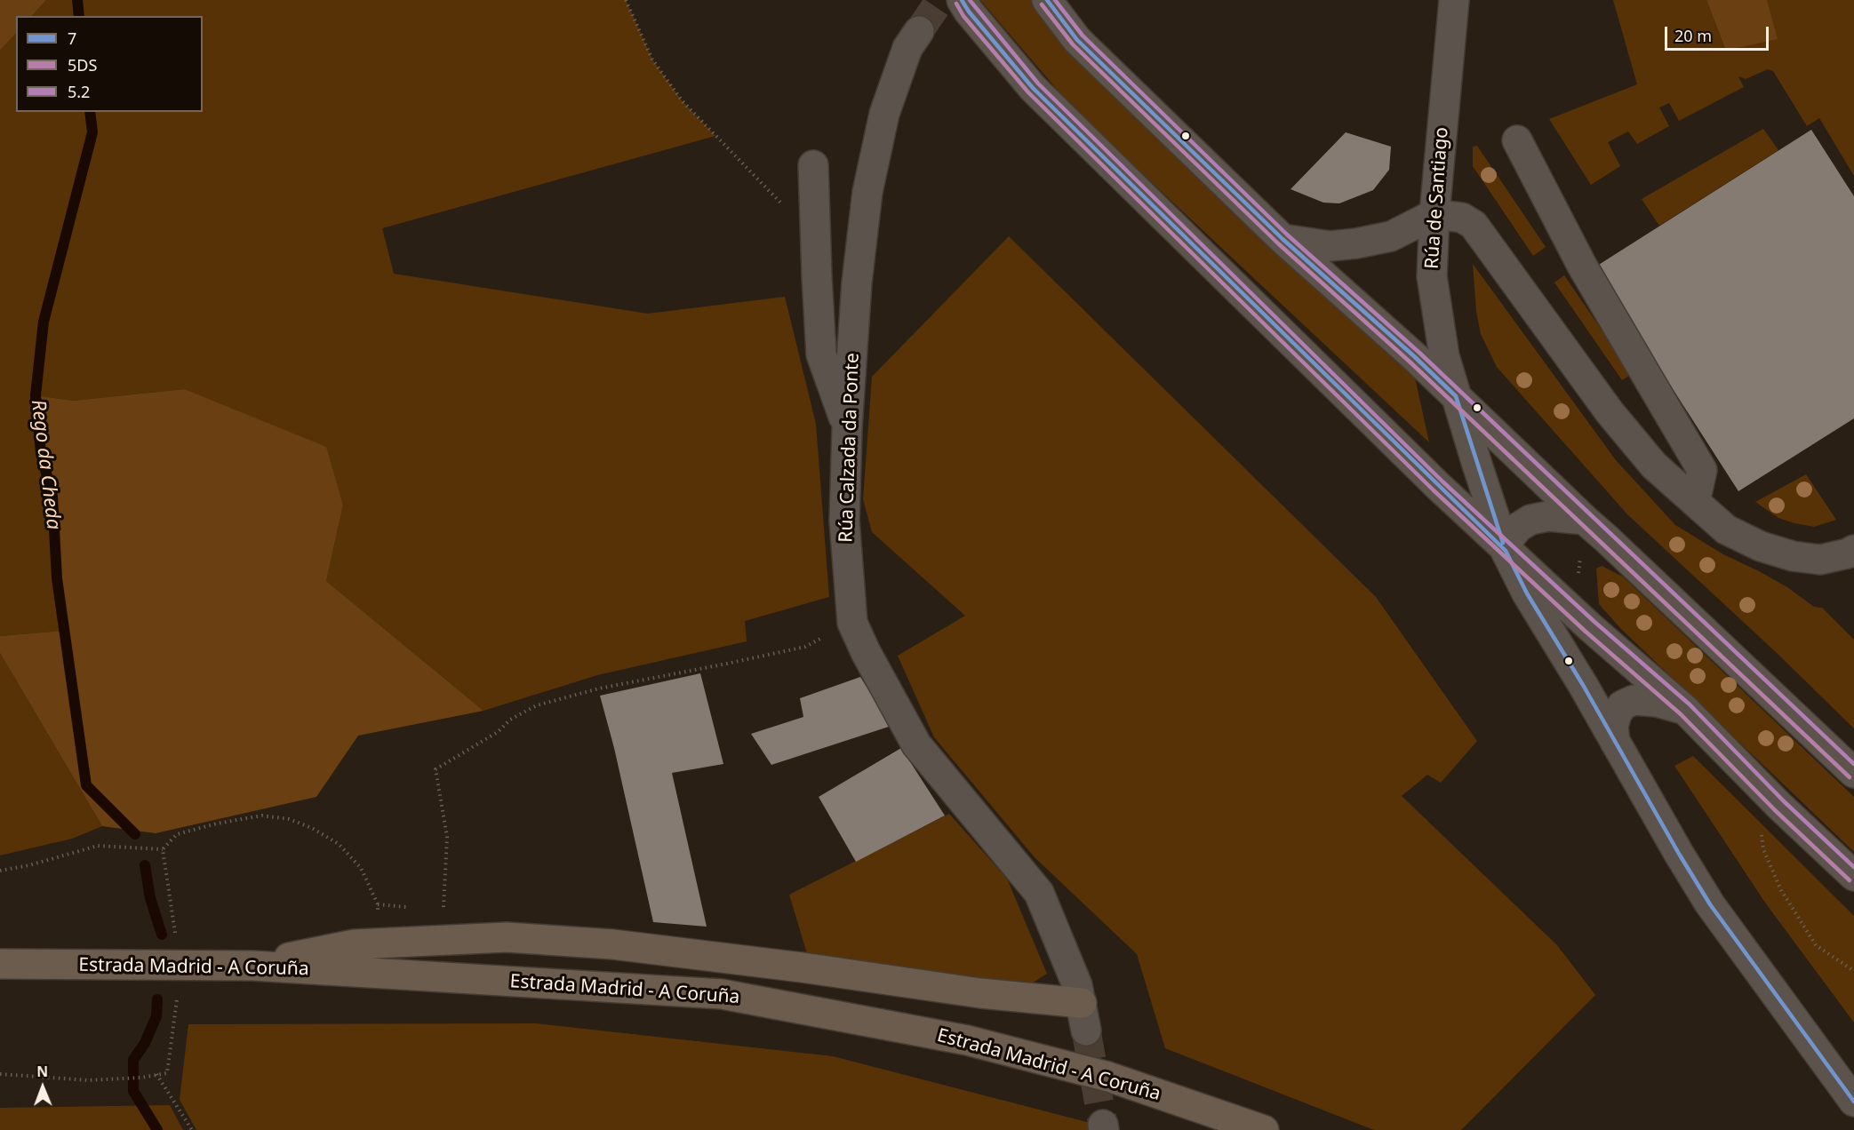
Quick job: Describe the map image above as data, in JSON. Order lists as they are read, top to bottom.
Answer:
{
  "streets": {
    "highway": ["Estrada Madrid - A Coruña"],
    "street": ["Rúa de Santiago", "Rúa Calzada da Ponte"]
  },
  "water": ["Rego da Cheda"],
  "lines": ["transit line 7", "transit line 5.2", "transit line 5DS"],
  "legend": ["7", "5DS", "5.2"],
  "scale_bar": "20 m",
  "north": "top"
}
